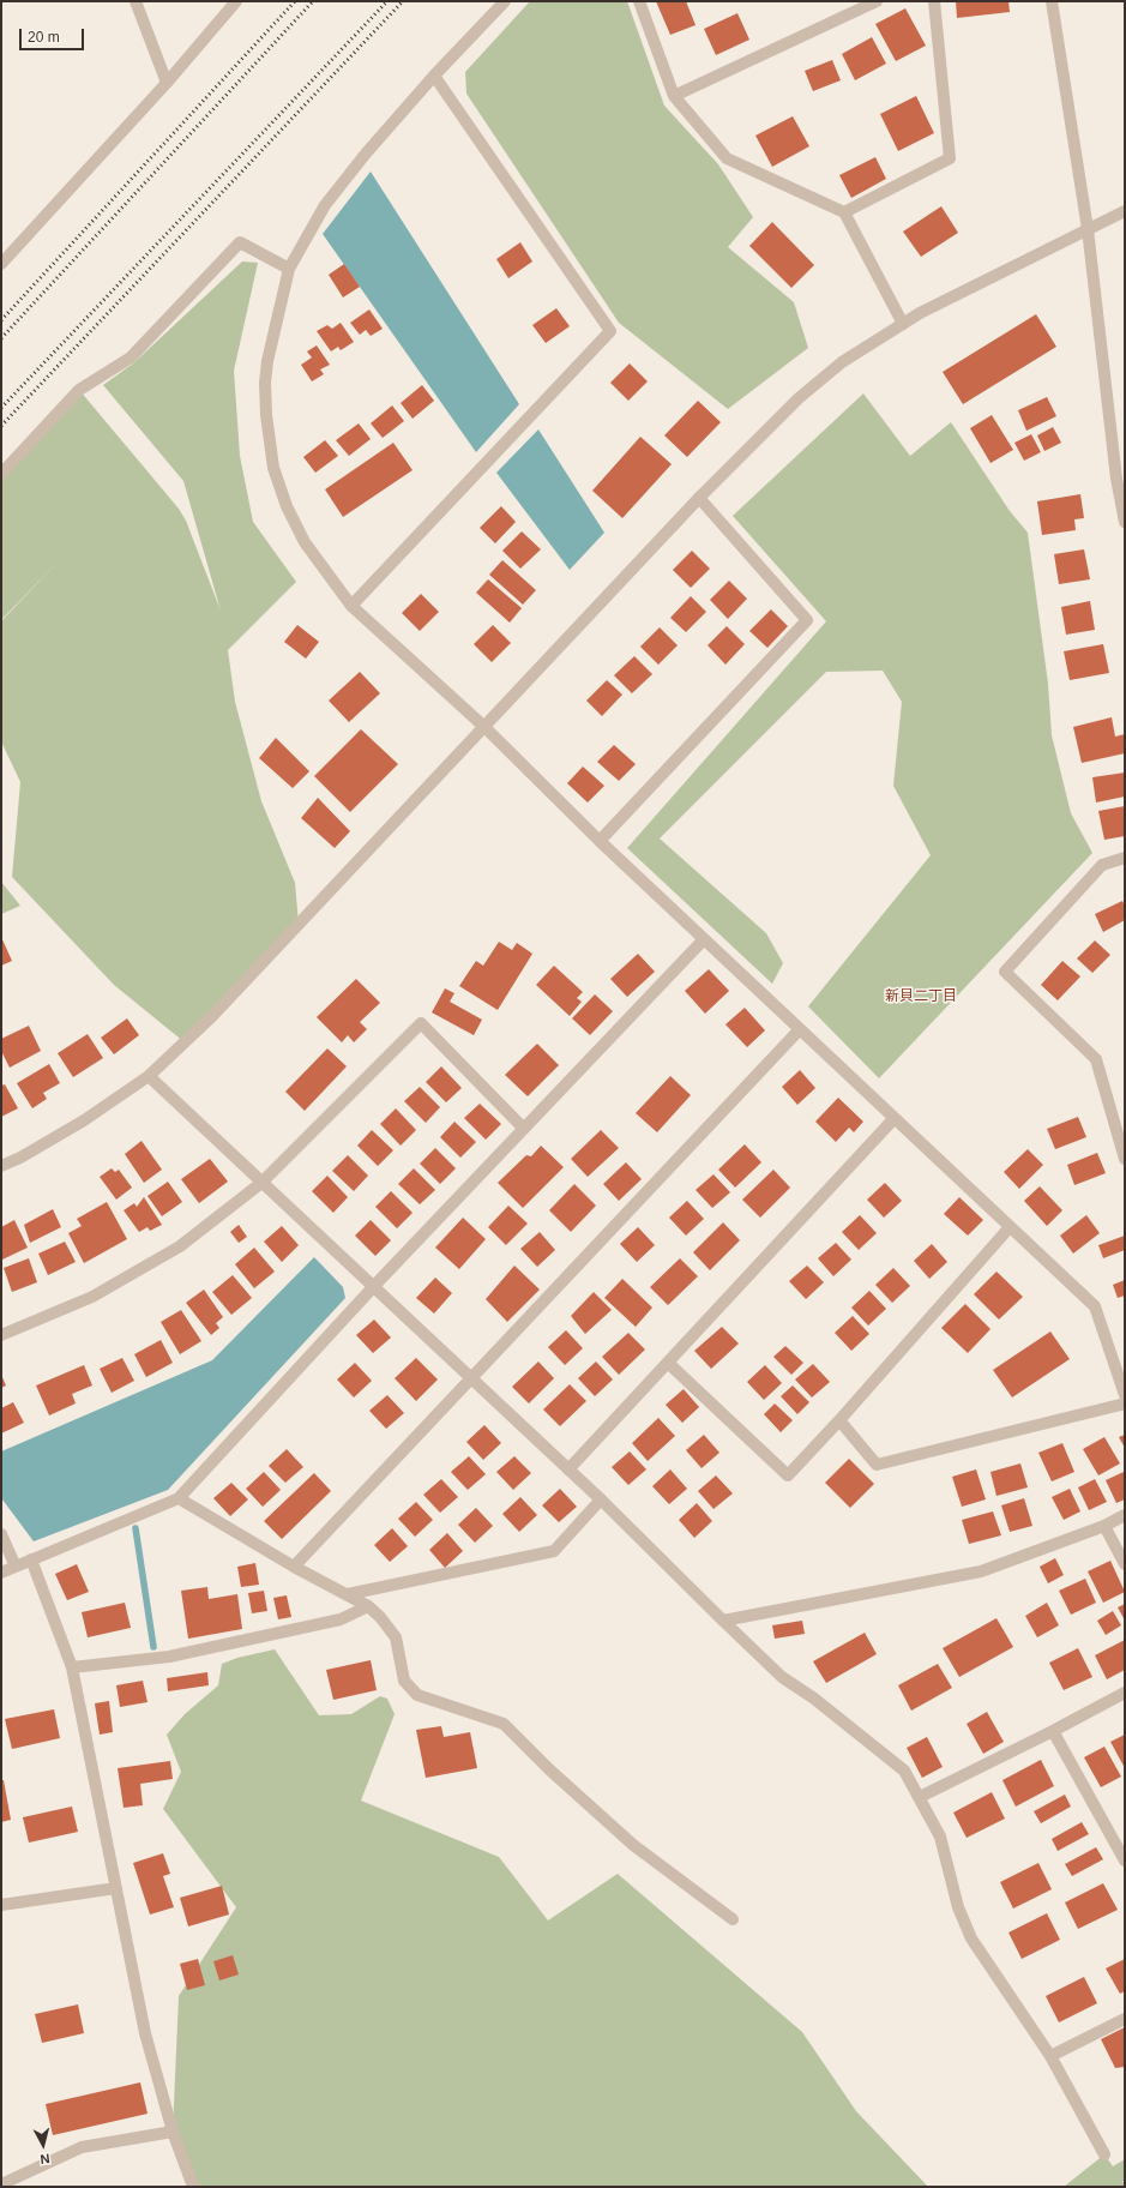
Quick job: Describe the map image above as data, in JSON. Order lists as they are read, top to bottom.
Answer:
{
  "districts": ["新貝二丁目"],
  "scale_bar": "20 m",
  "north": "bottom"
}
